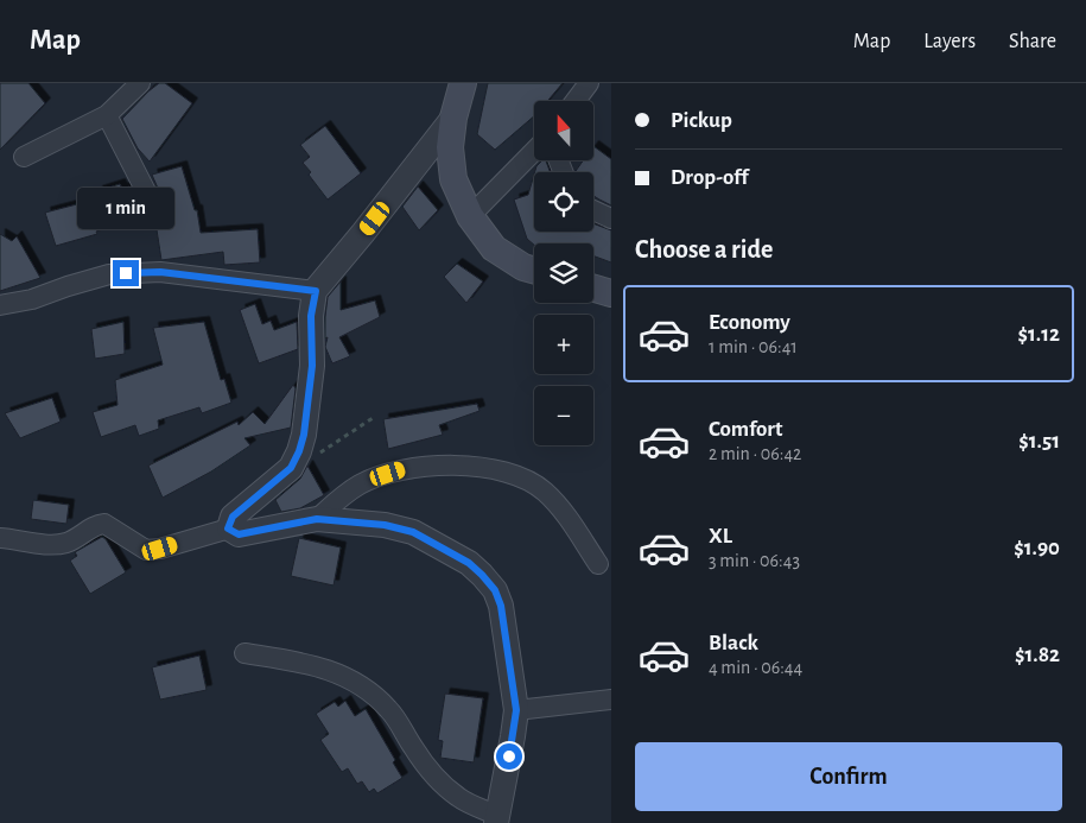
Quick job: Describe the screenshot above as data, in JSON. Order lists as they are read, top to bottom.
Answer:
{
  "north": "top",
  "page": {
    "header": "Map",
    "nav": ["Map", "Layers", "Share"],
    "banner": ["Pickup", "Drop-off"],
    "map_buttons": ["+", "−"],
    "bubble": "1 min",
    "heading": "Choose a ride",
    "list": [
      {
        "name": "Economy",
        "note": "1 min · 06:41",
        "value": "$1.12"
      },
      {
        "name": "Comfort",
        "note": "2 min · 06:42",
        "value": "$1.51"
      },
      {
        "name": "XL",
        "note": "3 min · 06:43",
        "value": "$1.90"
      },
      {
        "name": "Black",
        "note": "4 min · 06:44",
        "value": "$1.82"
      }
    ],
    "buttons": "Confirm"
  }
}
